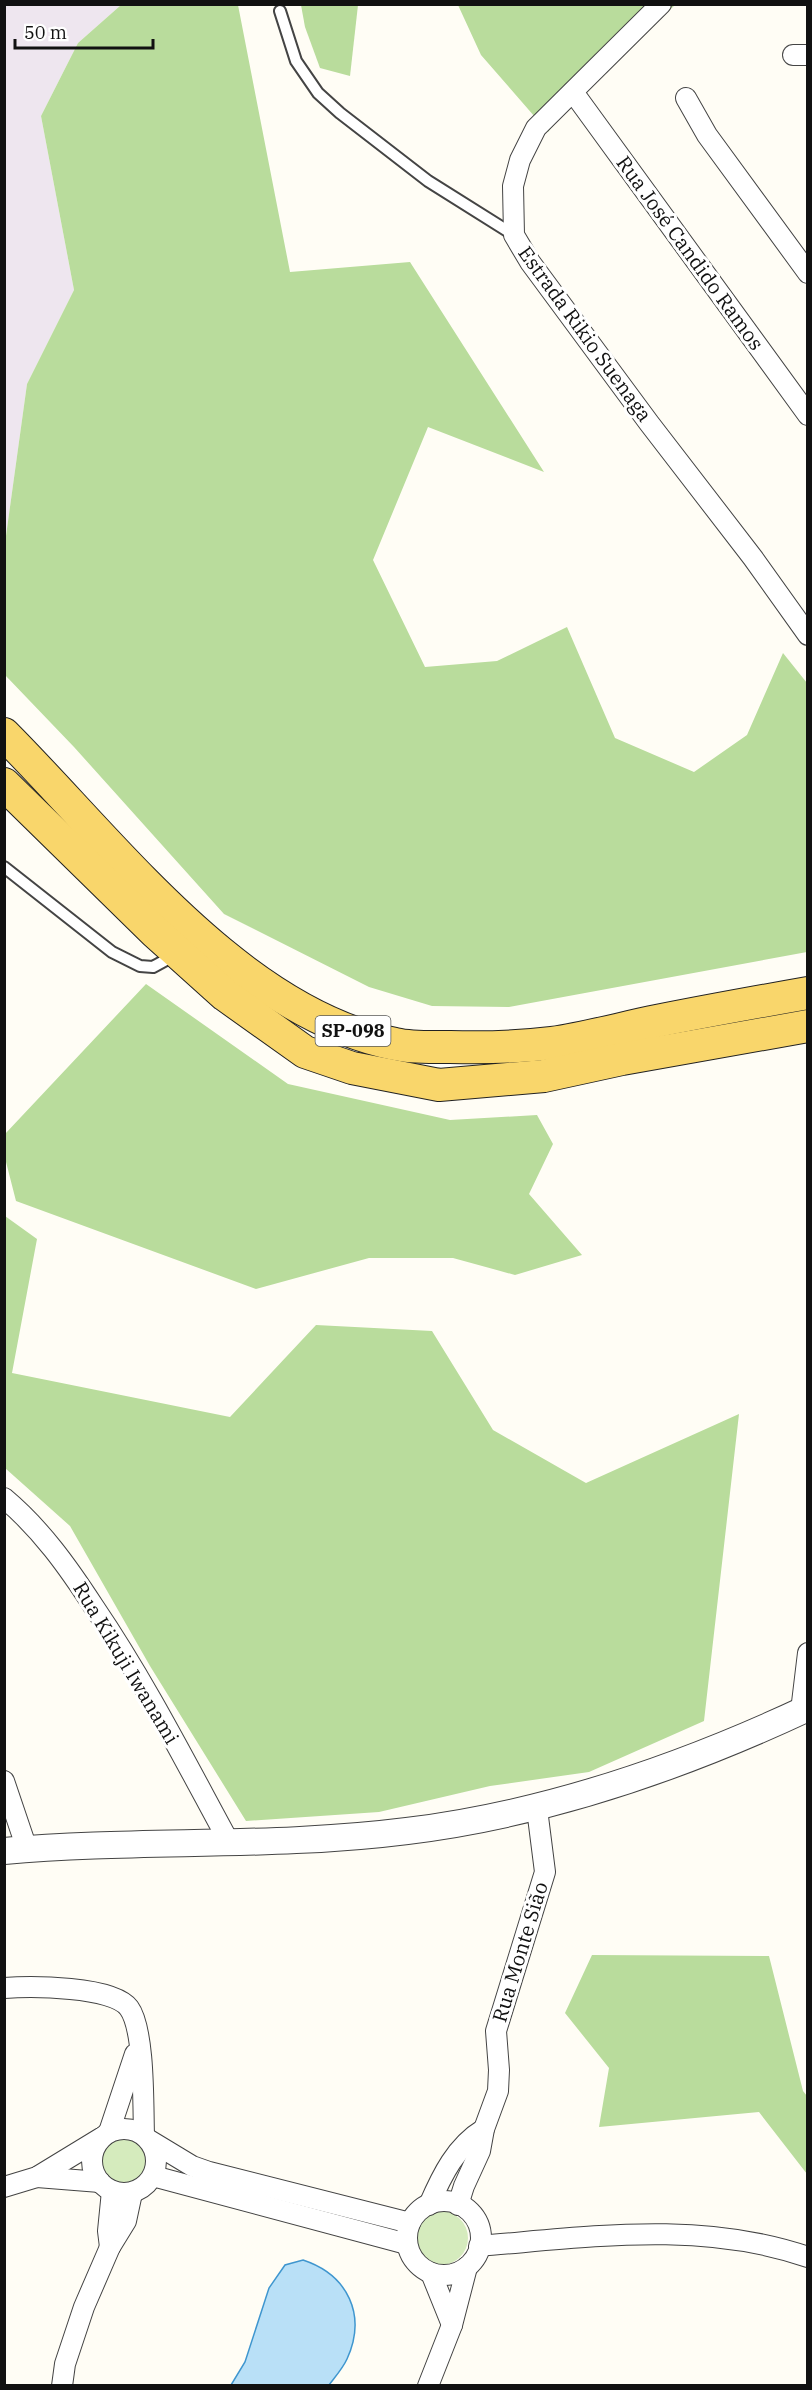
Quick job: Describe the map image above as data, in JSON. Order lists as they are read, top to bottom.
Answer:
{
  "streets": {
    "main road": ["SP-098"],
    "street": [
      "Rua José Candido Ramos",
      "Estrada Rikio Suenaga",
      "Rua Kikuji Iwanami",
      "Rua Monte Sião"
    ]
  },
  "crossings": [
    ["Rua José Candido Ramos", "Estrada Rikio Suenaga"]
  ],
  "scale_bar": "50 m"
}
